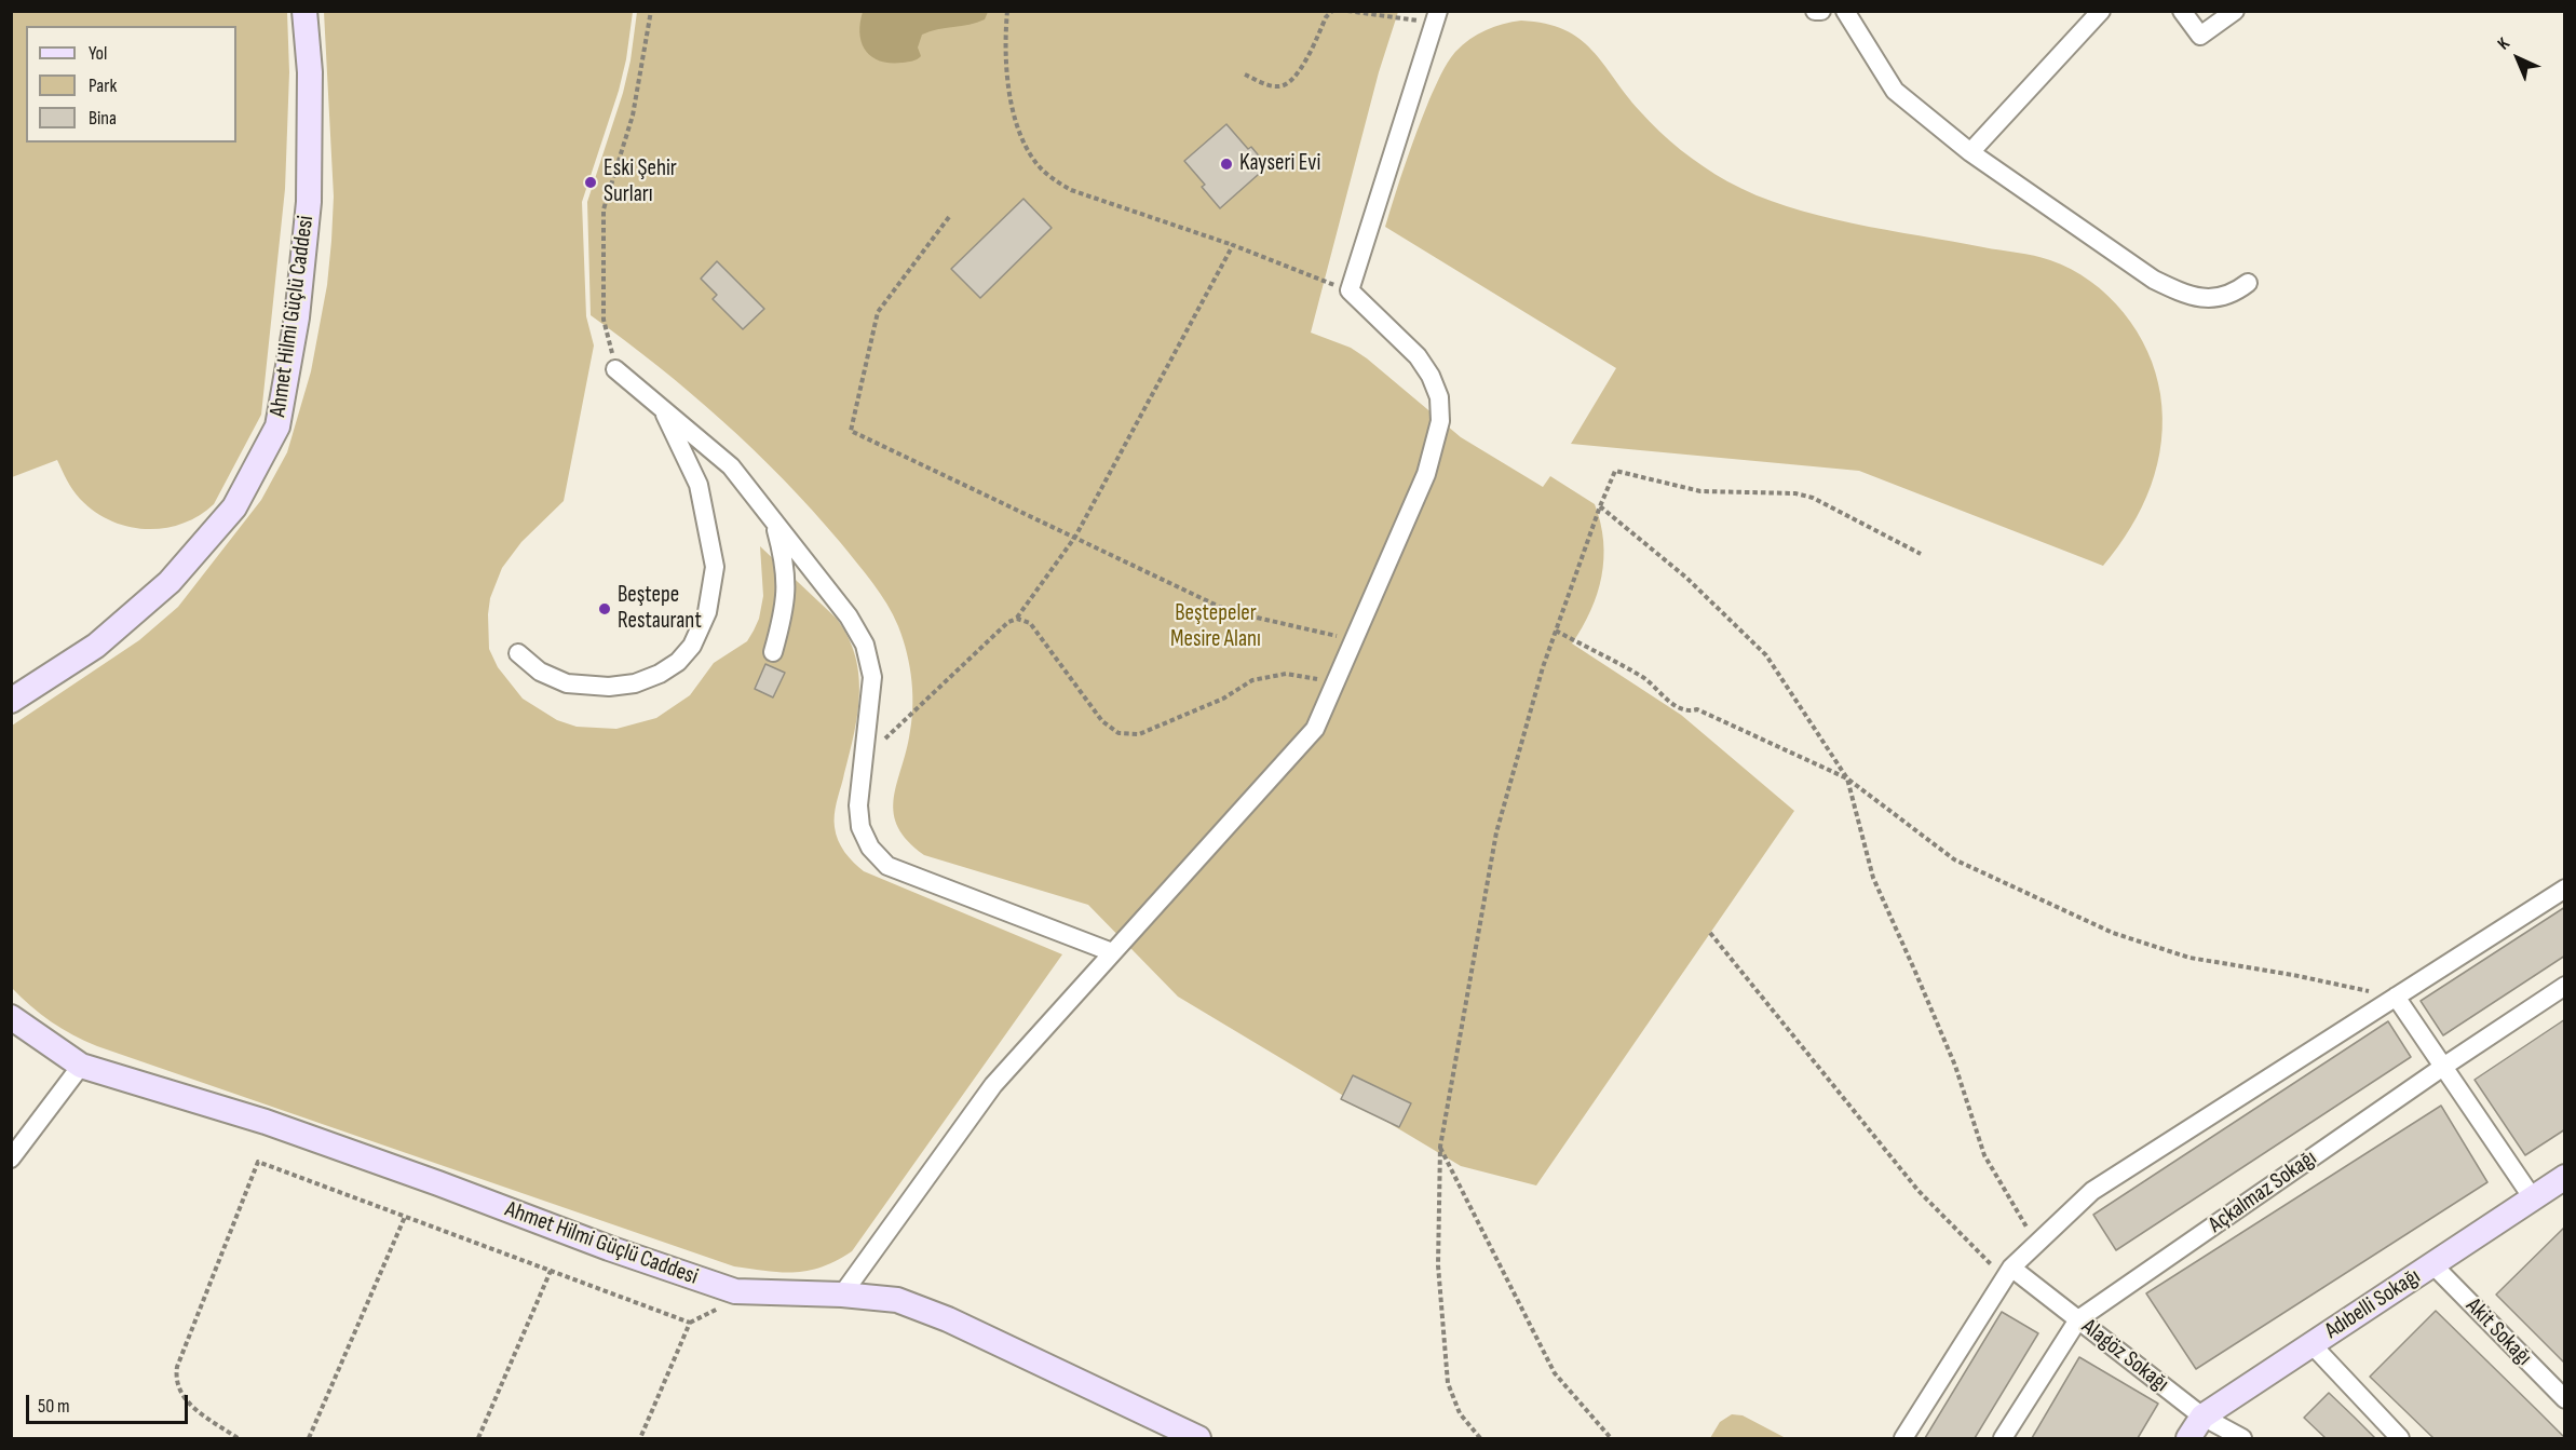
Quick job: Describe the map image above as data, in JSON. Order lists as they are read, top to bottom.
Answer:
{
  "streets": {
    "street": [
      "Ahmet Hilmi Güçlü Caddesi",
      "Açkalmaz Sokağı",
      "Adıbelli Sokağı",
      "Akit Sokağı",
      "Alagöz Sokağı"
    ]
  },
  "crossings": [
    ["Açkalmaz Sokağı", "Alagöz Sokağı"],
    ["Adıbelli Sokağı", "Akit Sokağı"],
    ["Adıbelli Sokağı", "Alagöz Sokağı"]
  ],
  "parks": ["Beştepeler Mesire Alanı"],
  "places": ["Kayseri Evi", "Eski Şehir Surları", "Beştepe Restaurant"],
  "legend": ["Yol", "Park", "Bina"],
  "scale_bar": "50 m",
  "north": "top left"
}
